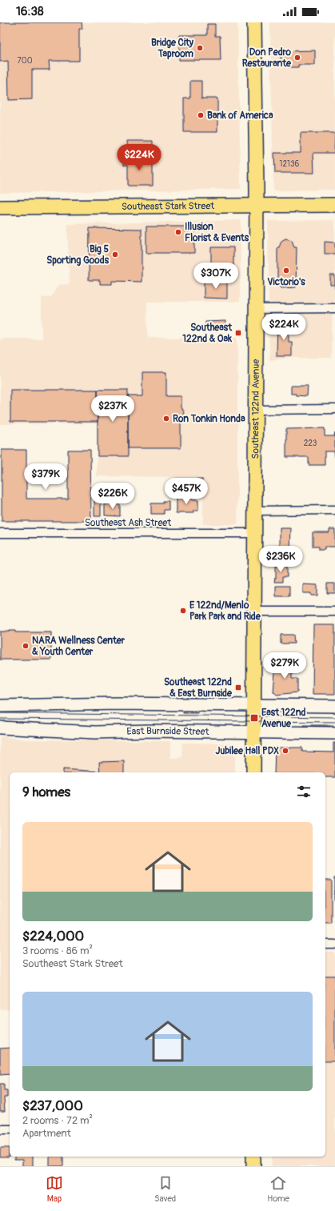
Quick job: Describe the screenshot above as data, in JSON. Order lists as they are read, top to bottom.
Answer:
{
  "streets": {
    "main road": ["Southeast Stark Street", "Southeast 122nd Avenue"],
    "street": ["Southeast Ash Street", "East Burnside Street"]
  },
  "crossings": [
    ["Southeast Stark Street", "Southeast 122nd Avenue"],
    ["Southeast 122nd Avenue", "Southeast Ash Street"],
    ["Southeast 122nd Avenue", "East Burnside Street"]
  ],
  "places": {
    "other": [
      "Bridge City Taproom",
      "Don Pedro Restaurante",
      "Bank of America",
      "Illusion Florist & Events",
      "Big 5 Sporting Goods",
      "Victorio's",
      "Ron Tonkin Honda",
      "E 122nd/Menlo Park Park and Ride",
      "NARA Wellness Center & Youth Center",
      "Jubilee Hall PDX"
    ],
    "transit": ["Southeast 122nd & Oak", "Southeast 122nd & East Burnside", "East 122nd Avenue"]
  },
  "house_numbers": ["700", "12136", "223"],
  "page": {
    "status": "16:38",
    "price": [
      "$224K",
      "$307K",
      "$224K",
      "$237K",
      "$379K",
      "$457K",
      "$226K",
      "$236K",
      "$279K"
    ],
    "heading": "9 homes",
    "list": [
      {
        "name": "$224,000",
        "note": "3 rooms · 86 m² · Southeast Stark Street"
      },
      {
        "name": "$237,000",
        "note": "2 rooms · 72 m² · Apartment"
      }
    ],
    "tabs": ["Map", "Saved", "Home"]
  }
}
